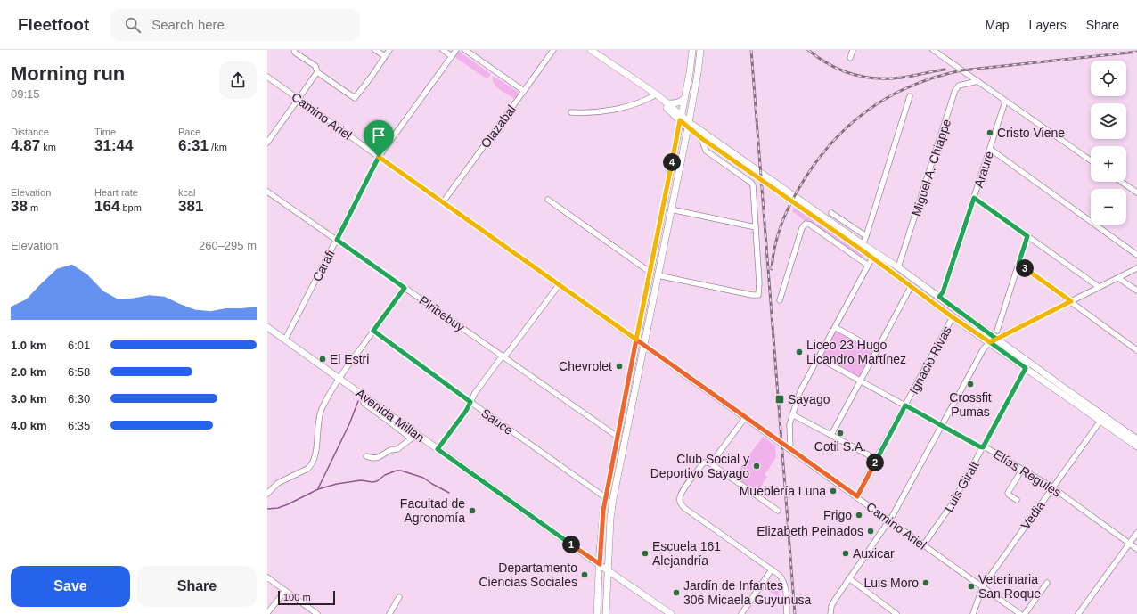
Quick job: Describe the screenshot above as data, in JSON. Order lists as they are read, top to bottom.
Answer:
{
  "streets": {
    "main road": ["Avenida Millán"],
    "street": [
      "Camino Ariel",
      "Olazabal",
      "Miguel A. Chiappe",
      "Araure",
      "Carafi",
      "Piribebuy",
      "Ignacio Rivas",
      "Sauce",
      "Elías Regules",
      "Luis Giralt",
      "Vedia"
    ]
  },
  "crossings": [
    ["Camino Ariel", "Olazabal"],
    ["Camino Ariel", "Carafi"],
    ["Camino Ariel", "Ignacio Rivas"],
    ["Camino Ariel", "Luis Giralt"],
    ["Camino Ariel", "Vedia"],
    ["Carafi", "Piribebuy"],
    ["Carafi", "Avenida Millán"],
    ["Ignacio Rivas", "Elías Regules"],
    ["Elías Regules", "Luis Giralt"],
    ["Elías Regules", "Vedia"]
  ],
  "places": {
    "other": [
      "Cristo Viene",
      "Liceo 23 Hugo Licandro Martínez",
      "El Estri",
      "Chevrolet",
      "Crossfit Pumas",
      "Cotil S.A.",
      "Club Social y Deportivo Sayago",
      "Mueblería Luna",
      "Facultad de Agronomía",
      "Frigo",
      "Elizabeth Peinados",
      "Escuela 161 Alejandría",
      "Auxicar",
      "Departamento Ciencias Sociales",
      "Luis Moro",
      "Veterinaria San Roque",
      "Jardín de Infantes 306 Micaela Guyunusa"
    ],
    "transit": ["Sayago"]
  },
  "scale_bar": "100 m",
  "page": {
    "header": "Fleetfoot",
    "search": "Search here",
    "nav": ["Map", "Layers", "Share"],
    "heading": ["Morning run", "09:15"],
    "map_buttons": ["+", "−"],
    "stats": [
      ["Distance", "4.87 km"],
      ["Time", "31:44"],
      ["Pace", "6:31 /km"],
      ["Elevation", "38 m"],
      ["Heart rate", "164 bpm"],
      ["kcal", "381"]
    ],
    "pins": [
      "4",
      "3",
      "2",
      "1"
    ],
    "chart": ["Elevation", "260–295 m"],
    "list": [
      {
        "name": "1.0 km",
        "note": "6:01"
      },
      {
        "name": "2.0 km",
        "note": "6:58"
      },
      {
        "name": "3.0 km",
        "note": "6:30"
      },
      {
        "name": "4.0 km",
        "note": "6:35"
      }
    ],
    "buttons": ["Save", "Share"],
    "scale": "100 m"
  }
}
